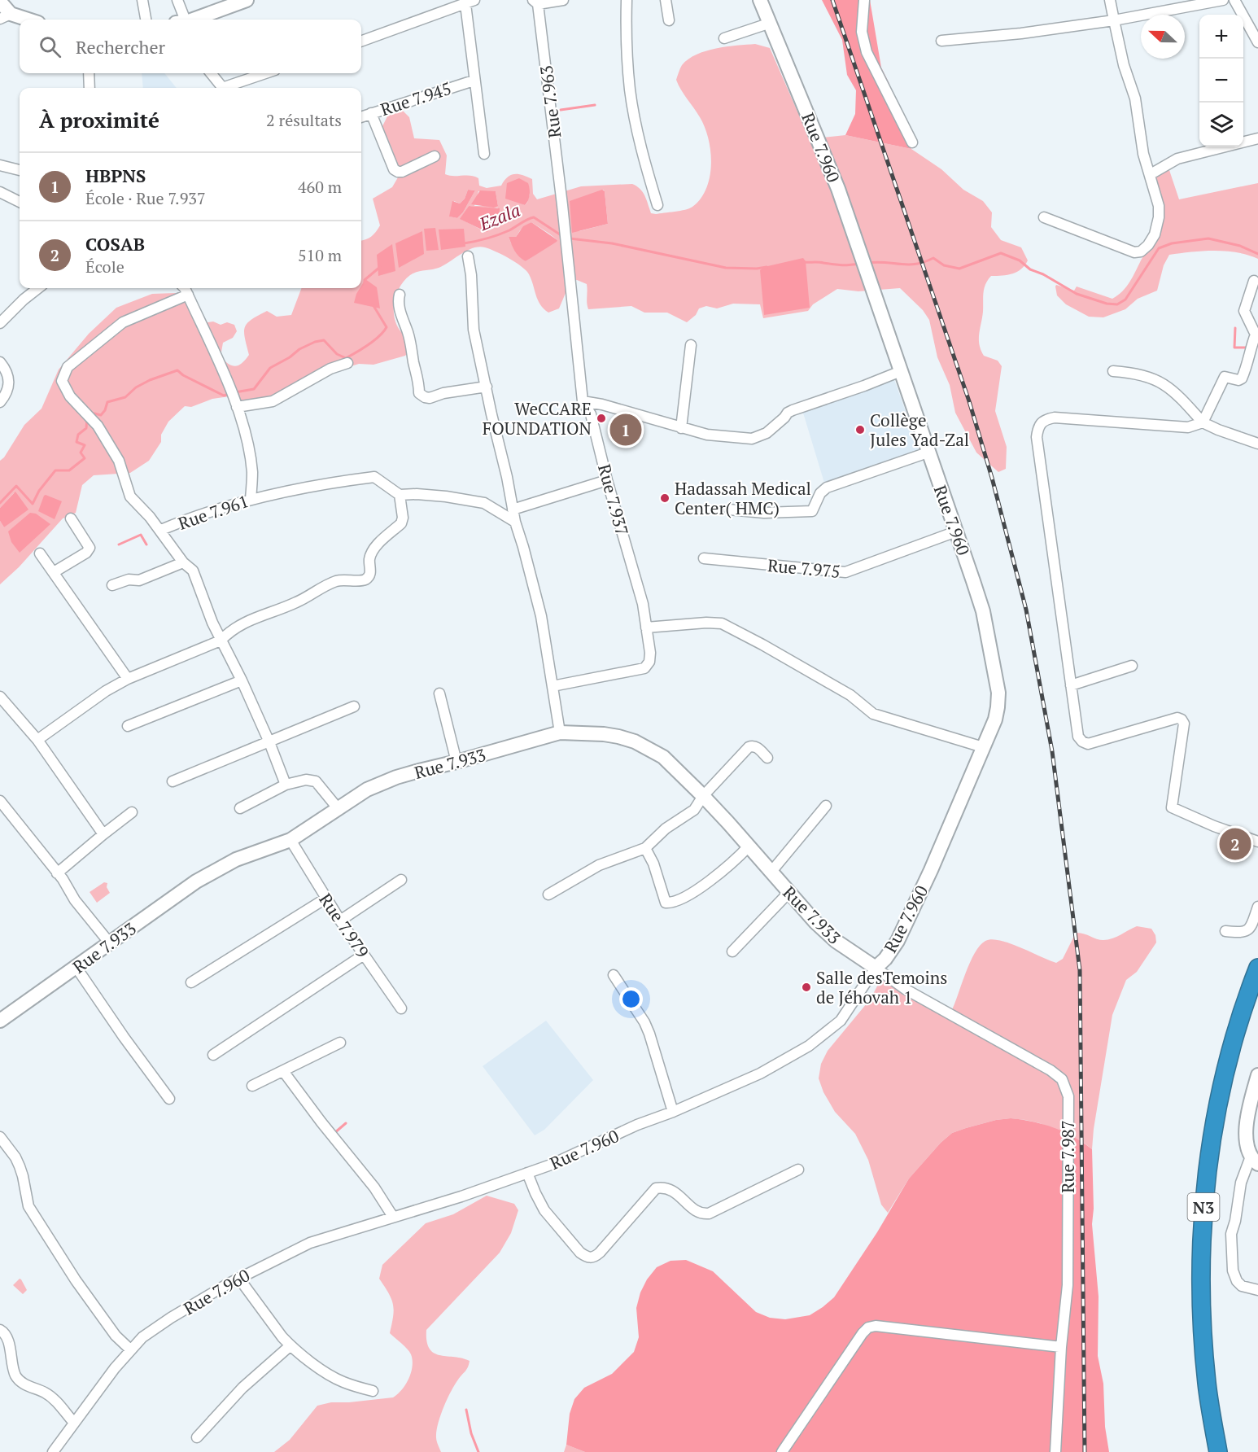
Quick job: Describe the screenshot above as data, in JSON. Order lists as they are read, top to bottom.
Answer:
{
  "streets": {
    "highway": ["N3"],
    "street": [
      "Rue 7.945",
      "Rue 7.963",
      "Rue 7.960",
      "Rue 7.937",
      "Rue 7.961",
      "Rue 7.975",
      "Rue 7.933",
      "Rue 7.979",
      "Rue 7.987"
    ]
  },
  "crossings": [
    ["Rue 7.963", "Rue 7.937"],
    ["Rue 7.960", "Rue 7.975"],
    ["Rue 7.960", "Rue 7.933"],
    ["Rue 7.960", "Rue 7.987"],
    ["Rue 7.933", "Rue 7.979"],
    ["Rue 7.933", "Rue 7.987"]
  ],
  "water": ["Ezala"],
  "places": [
    "WeCCARE FOUNDATION",
    "Collège Jules Yad-Zal",
    "Hadassah Medical Center( HMC)",
    "Salle desTemoins de Jéhovah 1"
  ],
  "north": "left",
  "page": {
    "map_buttons": ["+", "−"],
    "search": "Rechercher",
    "heading": ["À proximité", "2 résultats"],
    "list": [
      {
        "mark": "1",
        "name": "HBPNS",
        "note": "École · Rue 7.937",
        "value": "460 m"
      },
      {
        "mark": "2",
        "name": "COSAB",
        "note": "École",
        "value": "510 m"
      }
    ],
    "pins": ["1", "2"]
  }
}
